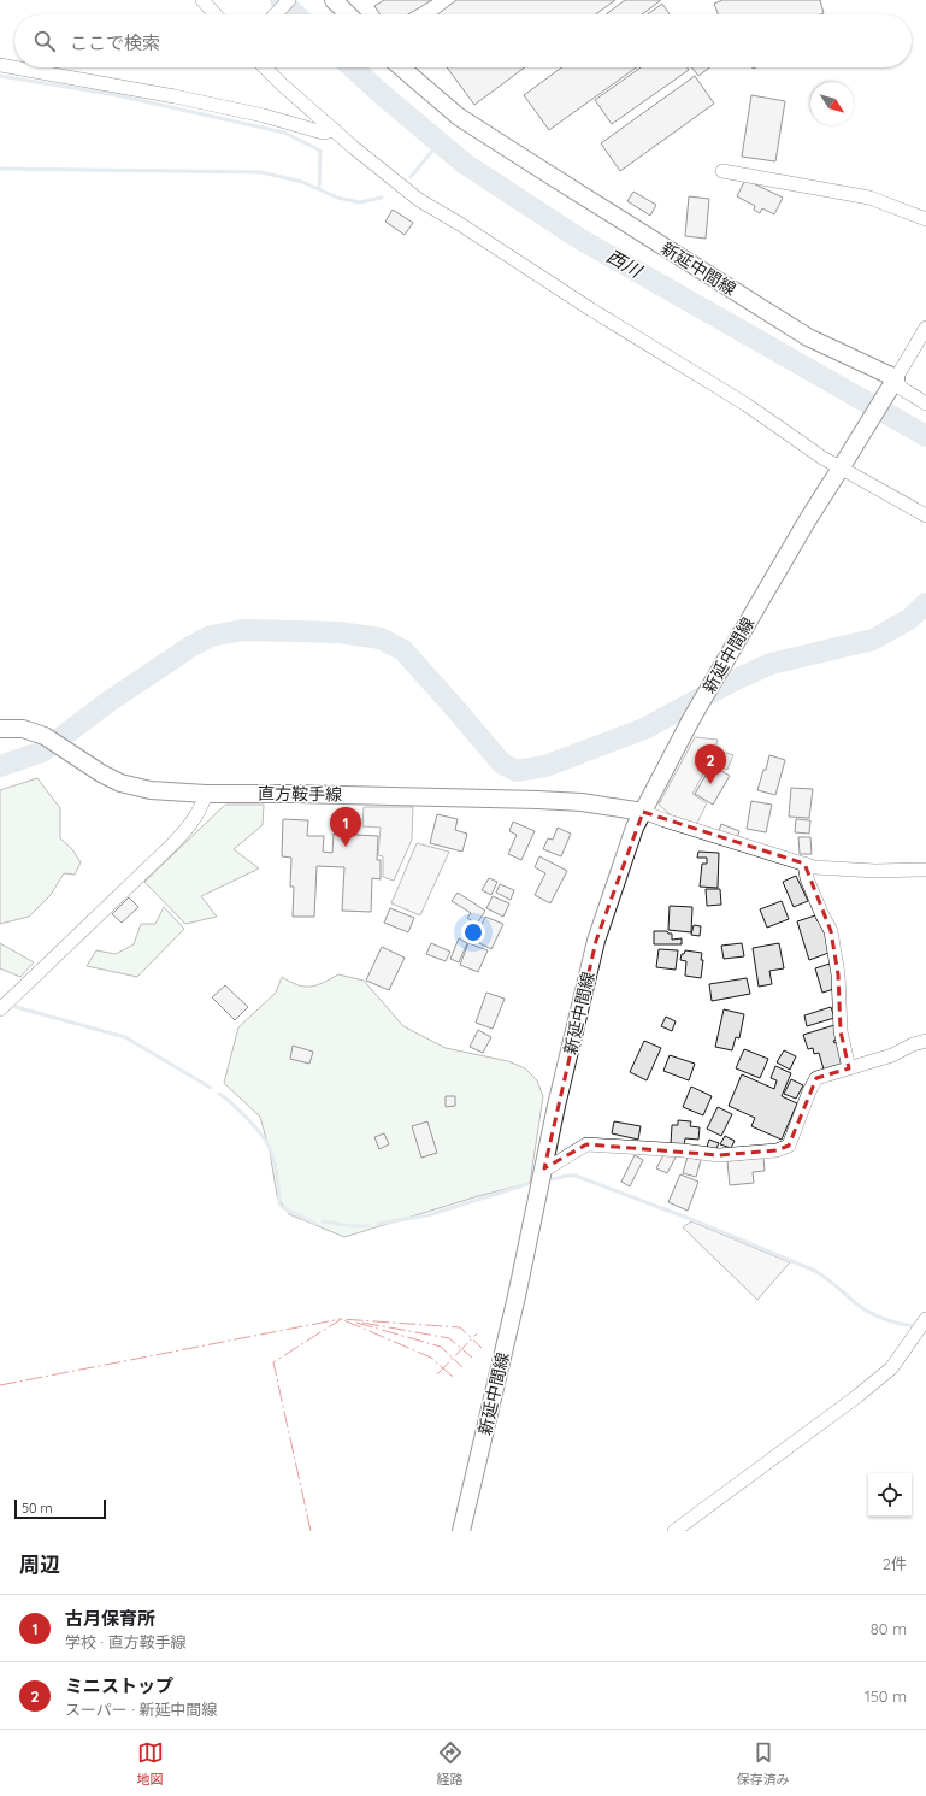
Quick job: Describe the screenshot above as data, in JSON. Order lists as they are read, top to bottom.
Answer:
{
  "streets": {
    "main road": ["新延中間線", "直方鞍手線"]
  },
  "crossings": [
    ["新延中間線", "直方鞍手線"]
  ],
  "water": ["西川"],
  "scale_bar": "50 m",
  "north": "bottom right",
  "page": {
    "search": "ここで検索",
    "pins": ["2", "1"],
    "scale": "50 m",
    "heading": ["周辺", "2件"],
    "list": [
      {
        "mark": "1",
        "name": "古月保育所",
        "note": "学校 · 直方鞍手線",
        "value": "80 m"
      },
      {
        "mark": "2",
        "name": "ミニストップ",
        "note": "スーパー · 新延中間線",
        "value": "150 m"
      }
    ],
    "nav": ["地図", "経路", "保存済み"]
  }
}
